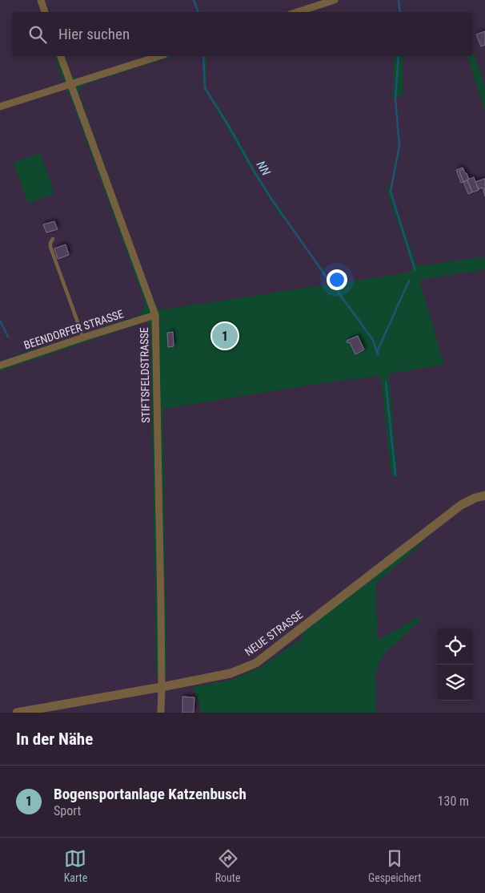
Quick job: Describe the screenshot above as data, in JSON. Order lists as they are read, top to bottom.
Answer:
{
  "streets": {
    "street": ["BEENDORFER STRASSE", "STIFTSFELDSTRASSE", "NEUE STRASSE"]
  },
  "crossings": [
    ["BEENDORFER STRASSE", "STIFTSFELDSTRASSE"],
    ["STIFTSFELDSTRASSE", "NEUE STRASSE"]
  ],
  "water": ["NN"],
  "page": {
    "search": "Hier suchen",
    "pins": "1",
    "heading": "In der Nähe",
    "list": [
      {
        "mark": "1",
        "name": "Bogensportanlage Katzenbusch",
        "note": "Sport",
        "value": "130 m"
      }
    ],
    "nav": ["Karte", "Route", "Gespeichert"]
  }
}
